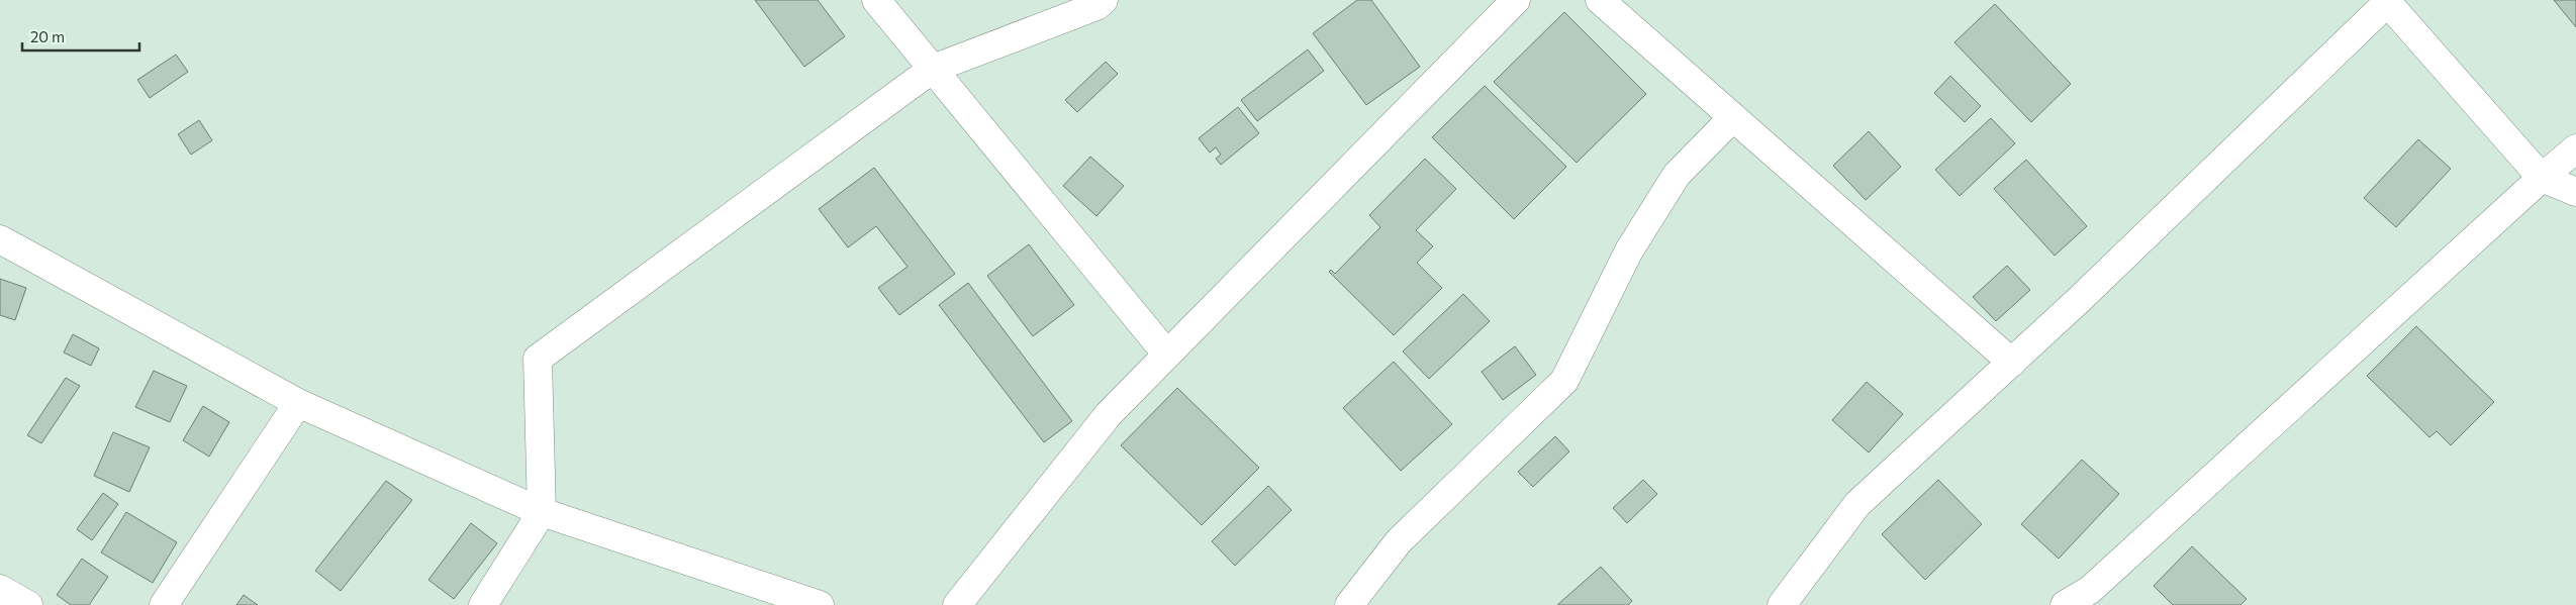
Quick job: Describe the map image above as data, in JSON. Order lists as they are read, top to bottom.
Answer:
{
  "scale_bar": "20 m"
}
